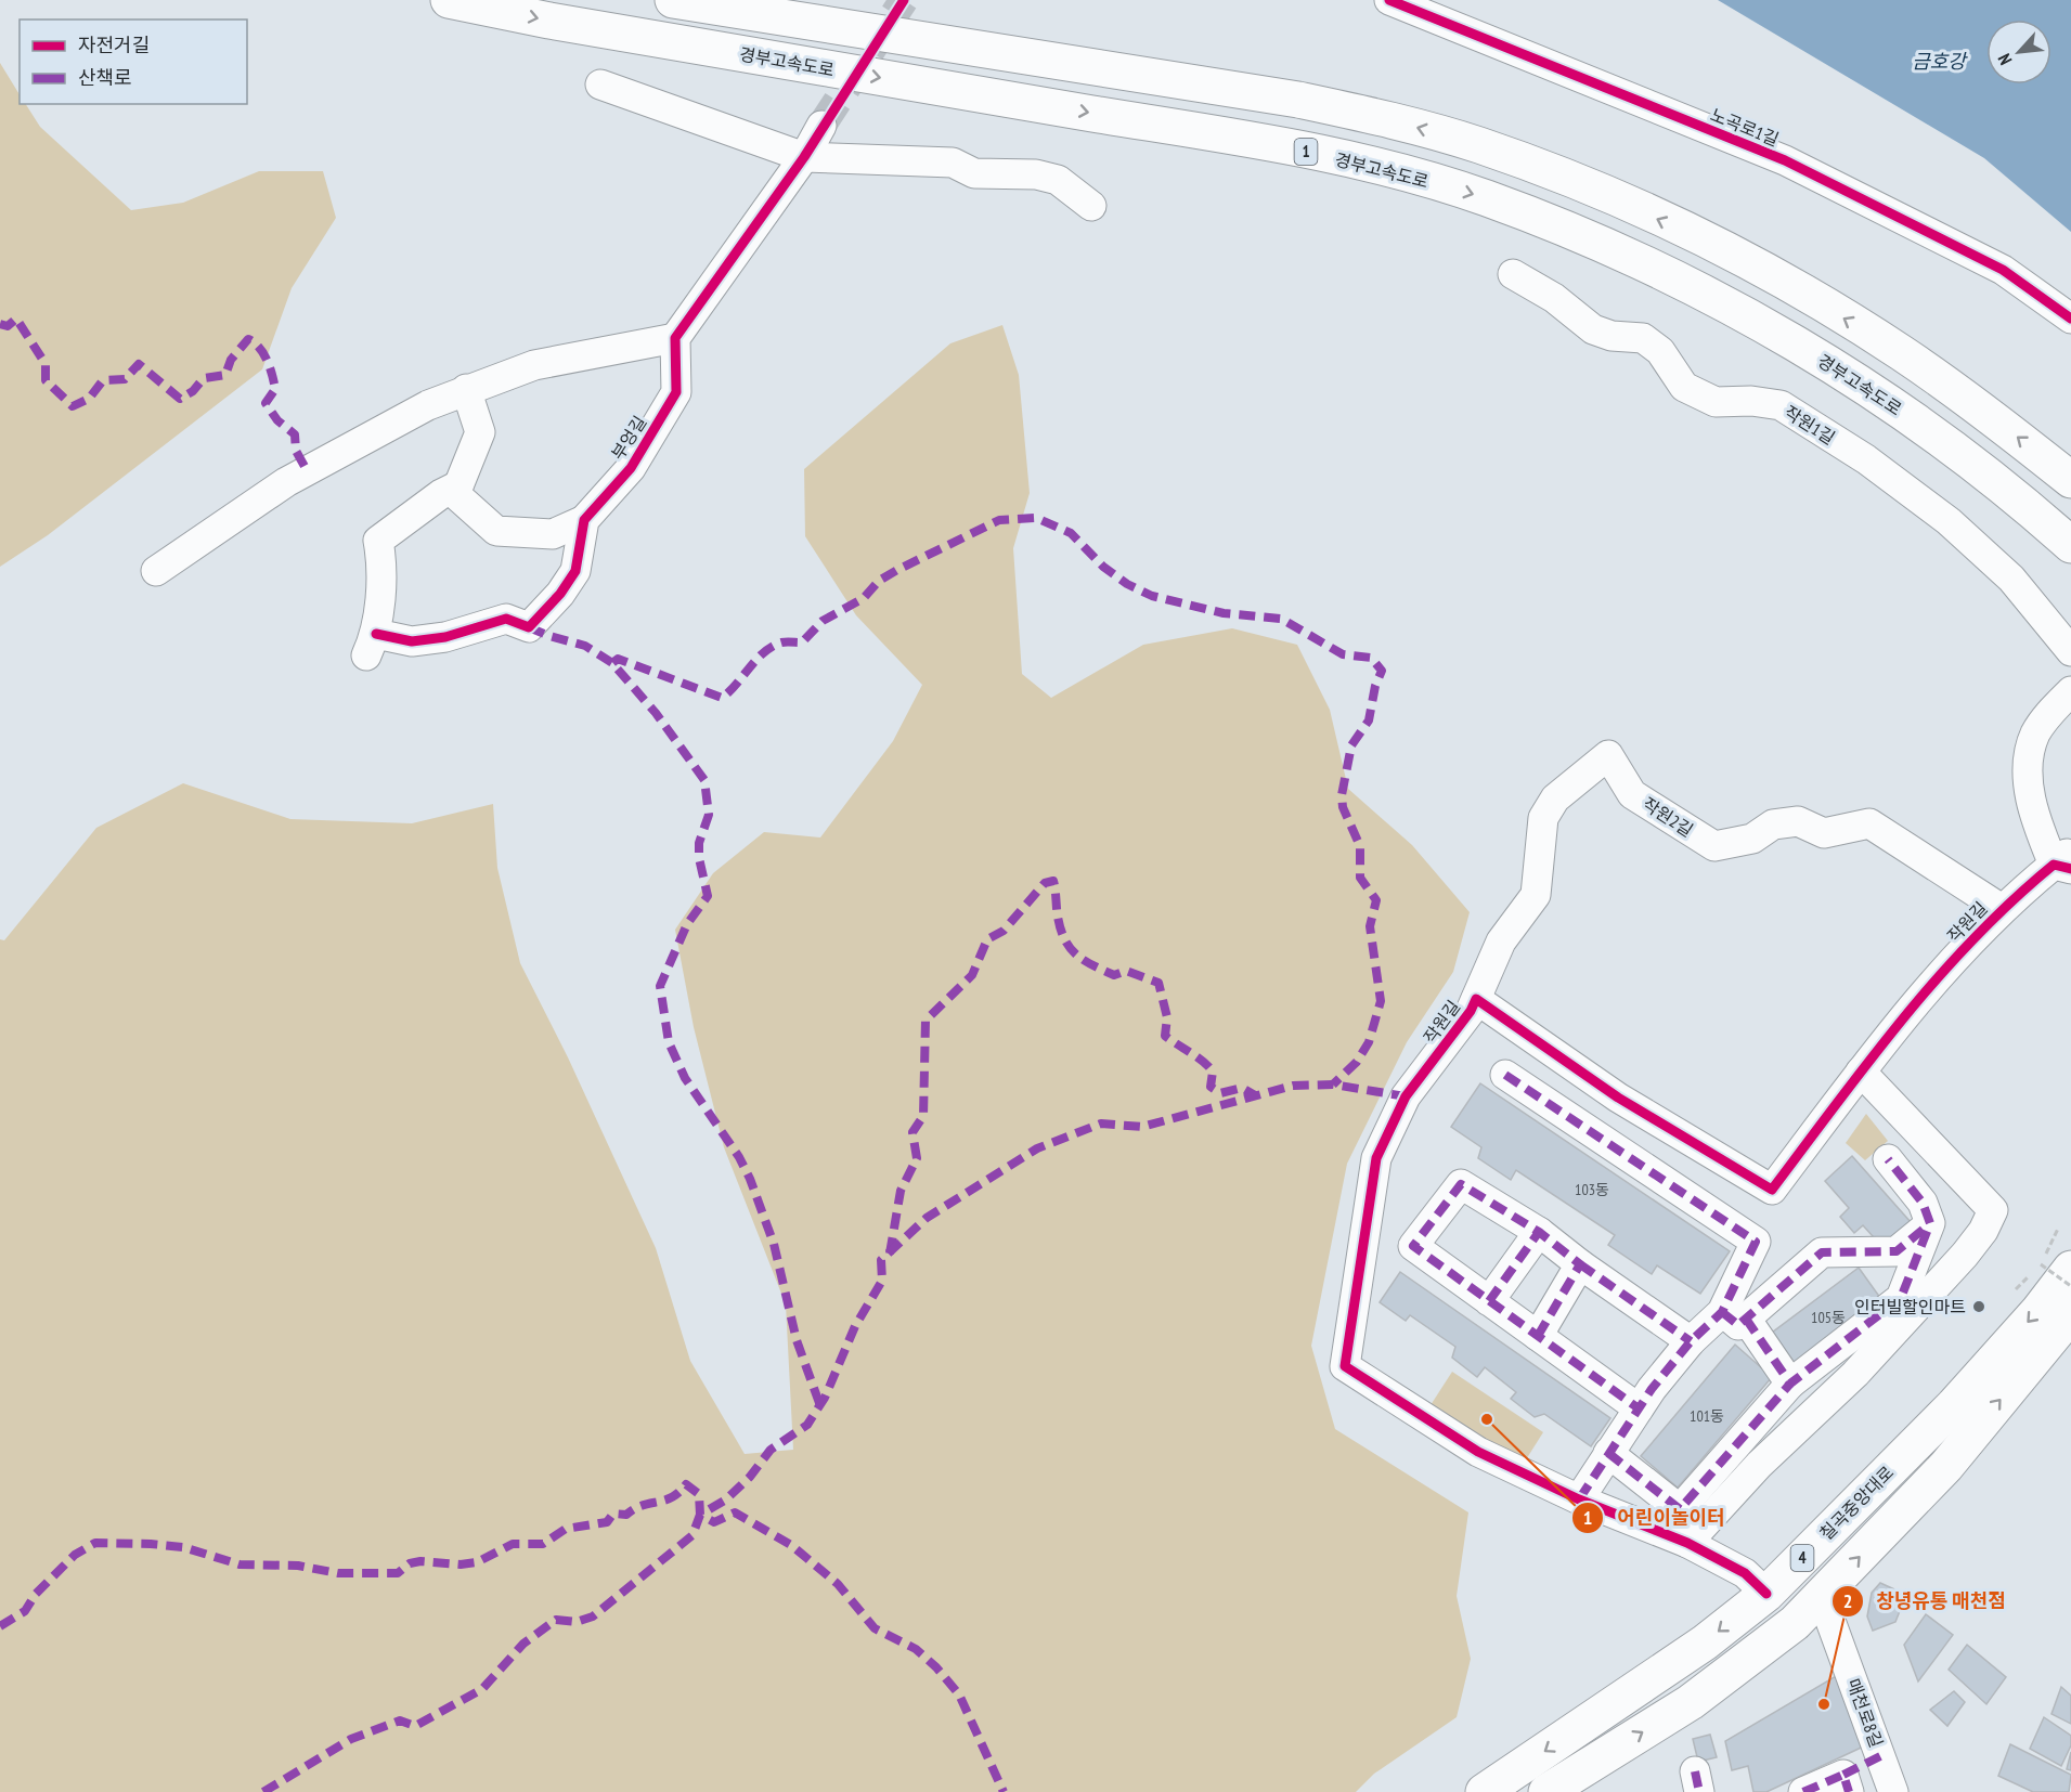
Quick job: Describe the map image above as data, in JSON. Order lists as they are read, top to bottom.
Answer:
{
  "streets": {
    "main road": [
      "경부고속도로",
      "1",
      "칠곡중앙대로",
      "4"
    ],
    "street": [
      "노곡로1길",
      "작원1길",
      "부엉길",
      "작원2길",
      "작원길",
      "매천로8길"
    ]
  },
  "crossings": [
    ["작원2길", "작원길"],
    ["작원길", "칠곡중앙대로"],
    ["4", "매천로8길"]
  ],
  "water": ["금호강"],
  "places": ["인터빌할인마트", "어린이놀이터", "창녕유통 매천점"],
  "house_numbers": ["103동", "105동", "101동"],
  "legend": ["자전거길", "산책로"],
  "north": "bottom left"
}
